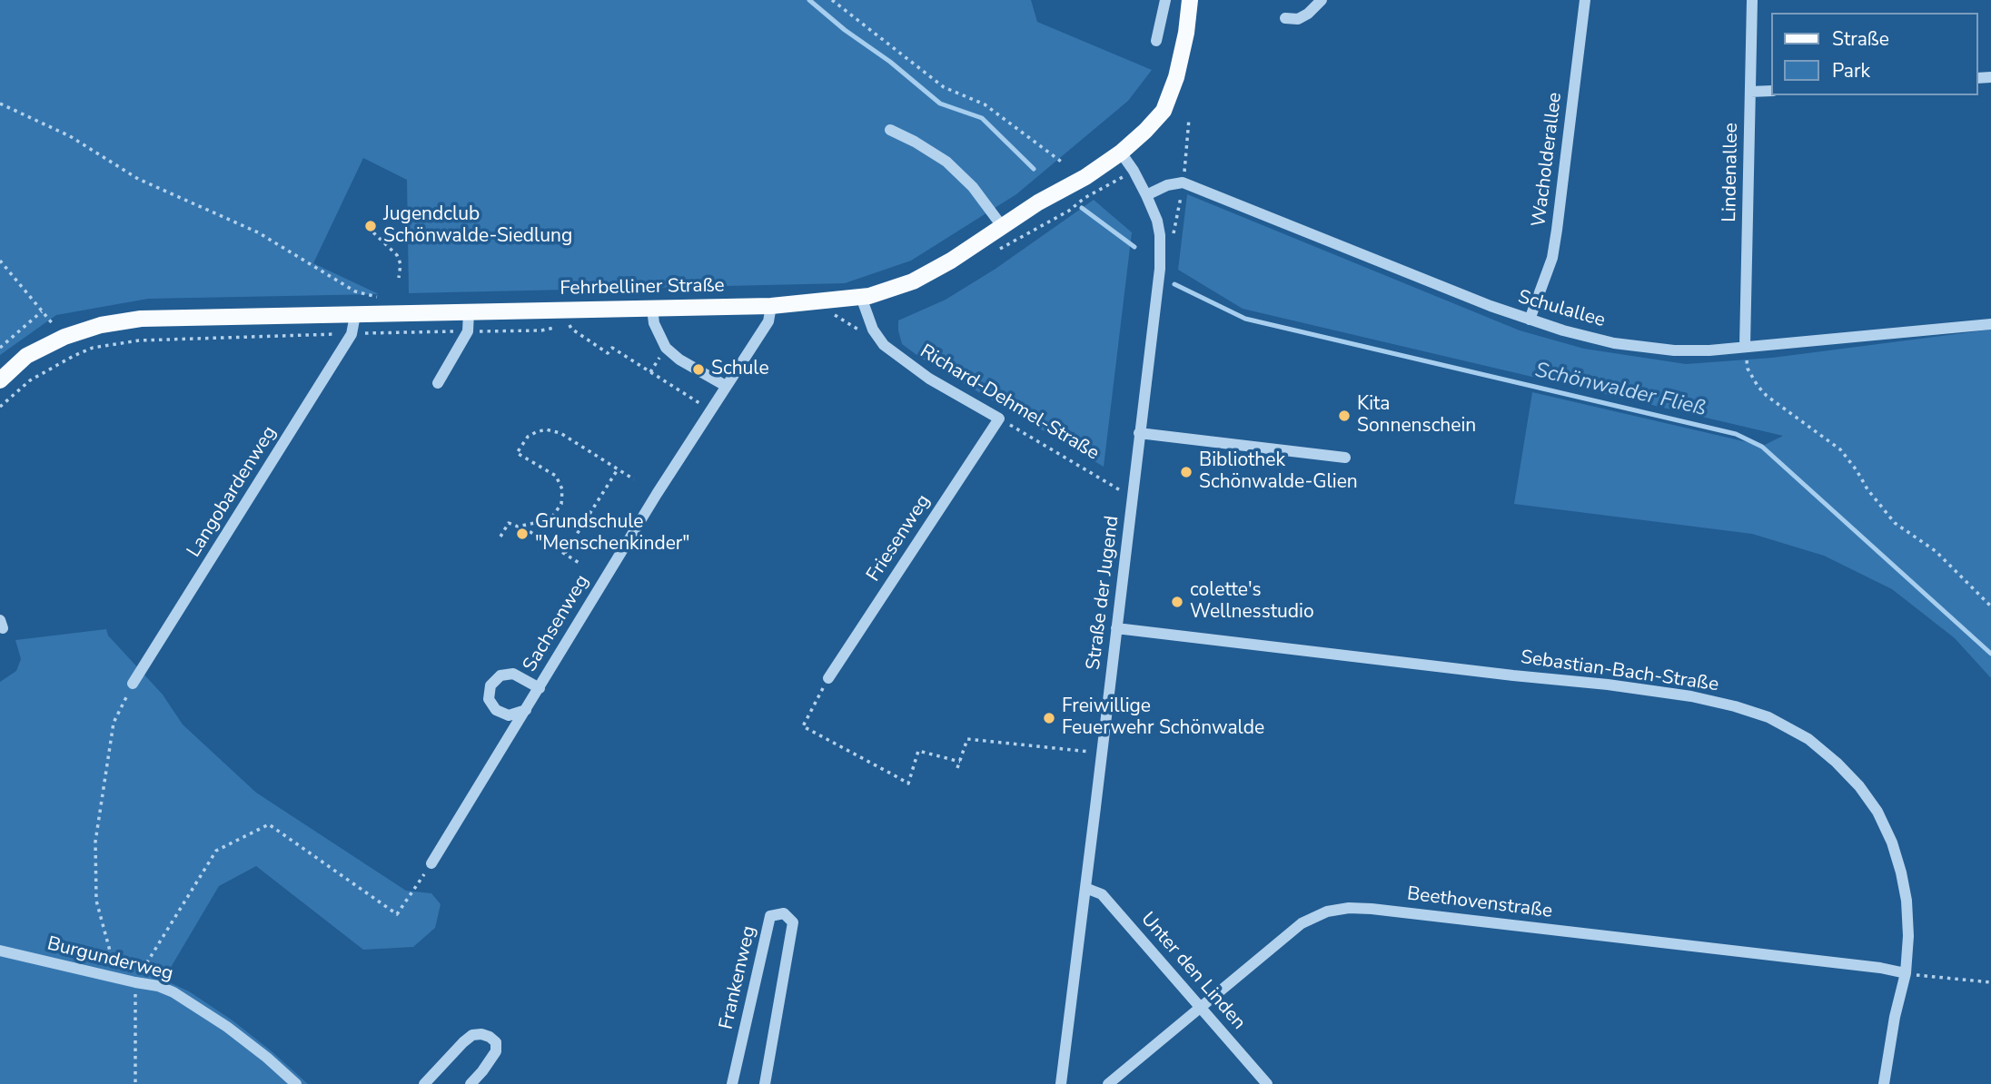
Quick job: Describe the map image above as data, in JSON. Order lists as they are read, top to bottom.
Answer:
{
  "streets": {
    "main road": ["Fehrbelliner Straße"],
    "street": [
      "Wacholderallee",
      "Lindenallee",
      "Schulallee",
      "Richard-Dehmel-Straße",
      "Langobardenweg",
      "Friesenweg",
      "Straße der Jugend",
      "Sachsenweg",
      "Sebastian-Bach-Straße",
      "Beethovenstraße",
      "Burgunderweg",
      "Unter den Linden",
      "Frankenweg"
    ]
  },
  "crossings": [
    ["Wacholderallee", "Schulallee"],
    ["Lindenallee", "Schulallee"],
    ["Fehrbelliner Straße", "Richard-Dehmel-Straße"],
    ["Fehrbelliner Straße", "Langobardenweg"],
    ["Fehrbelliner Straße", "Straße der Jugend"],
    ["Fehrbelliner Straße", "Sachsenweg"],
    ["Richard-Dehmel-Straße", "Friesenweg"],
    ["Richard-Dehmel-Straße", "Straße der Jugend"],
    ["Straße der Jugend", "Sebastian-Bach-Straße"],
    ["Straße der Jugend", "Unter den Linden"],
    ["Sebastian-Bach-Straße", "Beethovenstraße"],
    ["Beethovenstraße", "Unter den Linden"]
  ],
  "water": ["Schönwalder Fließ"],
  "places": [
    "Jugendclub Schönwalde-Siedlung",
    "Schule",
    "Kita Sonnenschein",
    "Bibliothek Schönwalde-Glien",
    "Grundschule \"Menschenkinder\"",
    "colette's Wellnesstudio",
    "Freiwillige Feuerwehr Schönwalde"
  ],
  "legend": ["Straße", "Park"]
}
